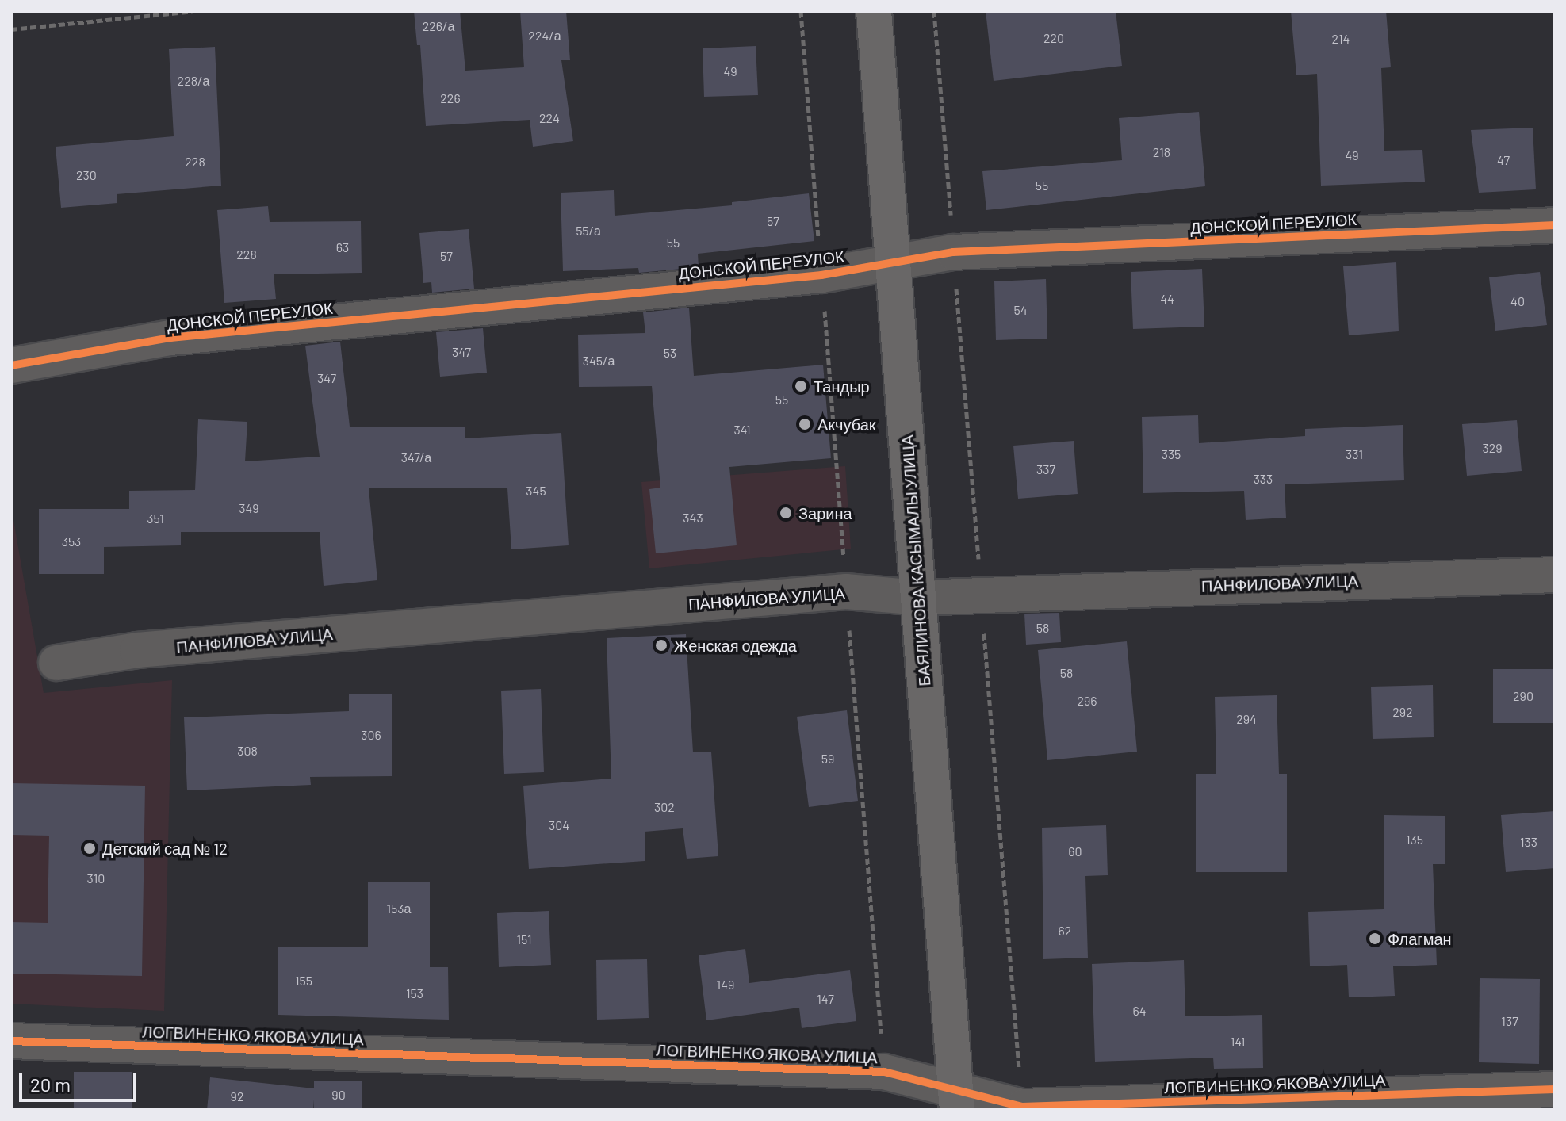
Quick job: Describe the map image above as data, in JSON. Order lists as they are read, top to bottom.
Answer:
{
  "streets": {
    "main road": ["БАЯЛИНОВА КАСЫМАЛЫ УЛИЦА"],
    "street": ["ДОНСКОЙ ПЕРЕУЛОК", "ПАНФИЛОВА УЛИЦА", "ЛОГВИНЕНКО ЯКОВА УЛИЦА"]
  },
  "crossings": [
    ["ДОНСКОЙ ПЕРЕУЛОК", "БАЯЛИНОВА КАСЫМАЛЫ УЛИЦА"],
    ["БАЯЛИНОВА КАСЫМАЛЫ УЛИЦА", "ПАНФИЛОВА УЛИЦА"],
    ["БАЯЛИНОВА КАСЫМАЛЫ УЛИЦА", "ЛОГВИНЕНКО ЯКОВА УЛИЦА"]
  ],
  "places": [
    "Тандыр",
    "Акчубак",
    "Зарина",
    "Женская одежда",
    "Детский сад № 12",
    "Флагман"
  ],
  "house_numbers": [
    "226/а",
    "224/а",
    "220",
    "214",
    "49",
    "228/а",
    "226",
    "224",
    "218",
    "49",
    "47",
    "228",
    "230",
    "55",
    "57",
    "55/а",
    "55",
    "63",
    "228",
    "57",
    "44",
    "40",
    "54",
    "347",
    "53",
    "345/а",
    "347",
    "55",
    "341",
    "329",
    "335",
    "331",
    "347/а",
    "337",
    "333",
    "345",
    "349",
    "343",
    "351",
    "353",
    "58",
    "58",
    "290",
    "296",
    "292",
    "294",
    "306",
    "308",
    "59",
    "302",
    "304",
    "135",
    "133",
    "60",
    "310",
    "153а",
    "62",
    "151",
    "155",
    "149",
    "153",
    "147",
    "64",
    "137",
    "141",
    "90",
    "92"
  ],
  "scale_bar": "20 m"
}
